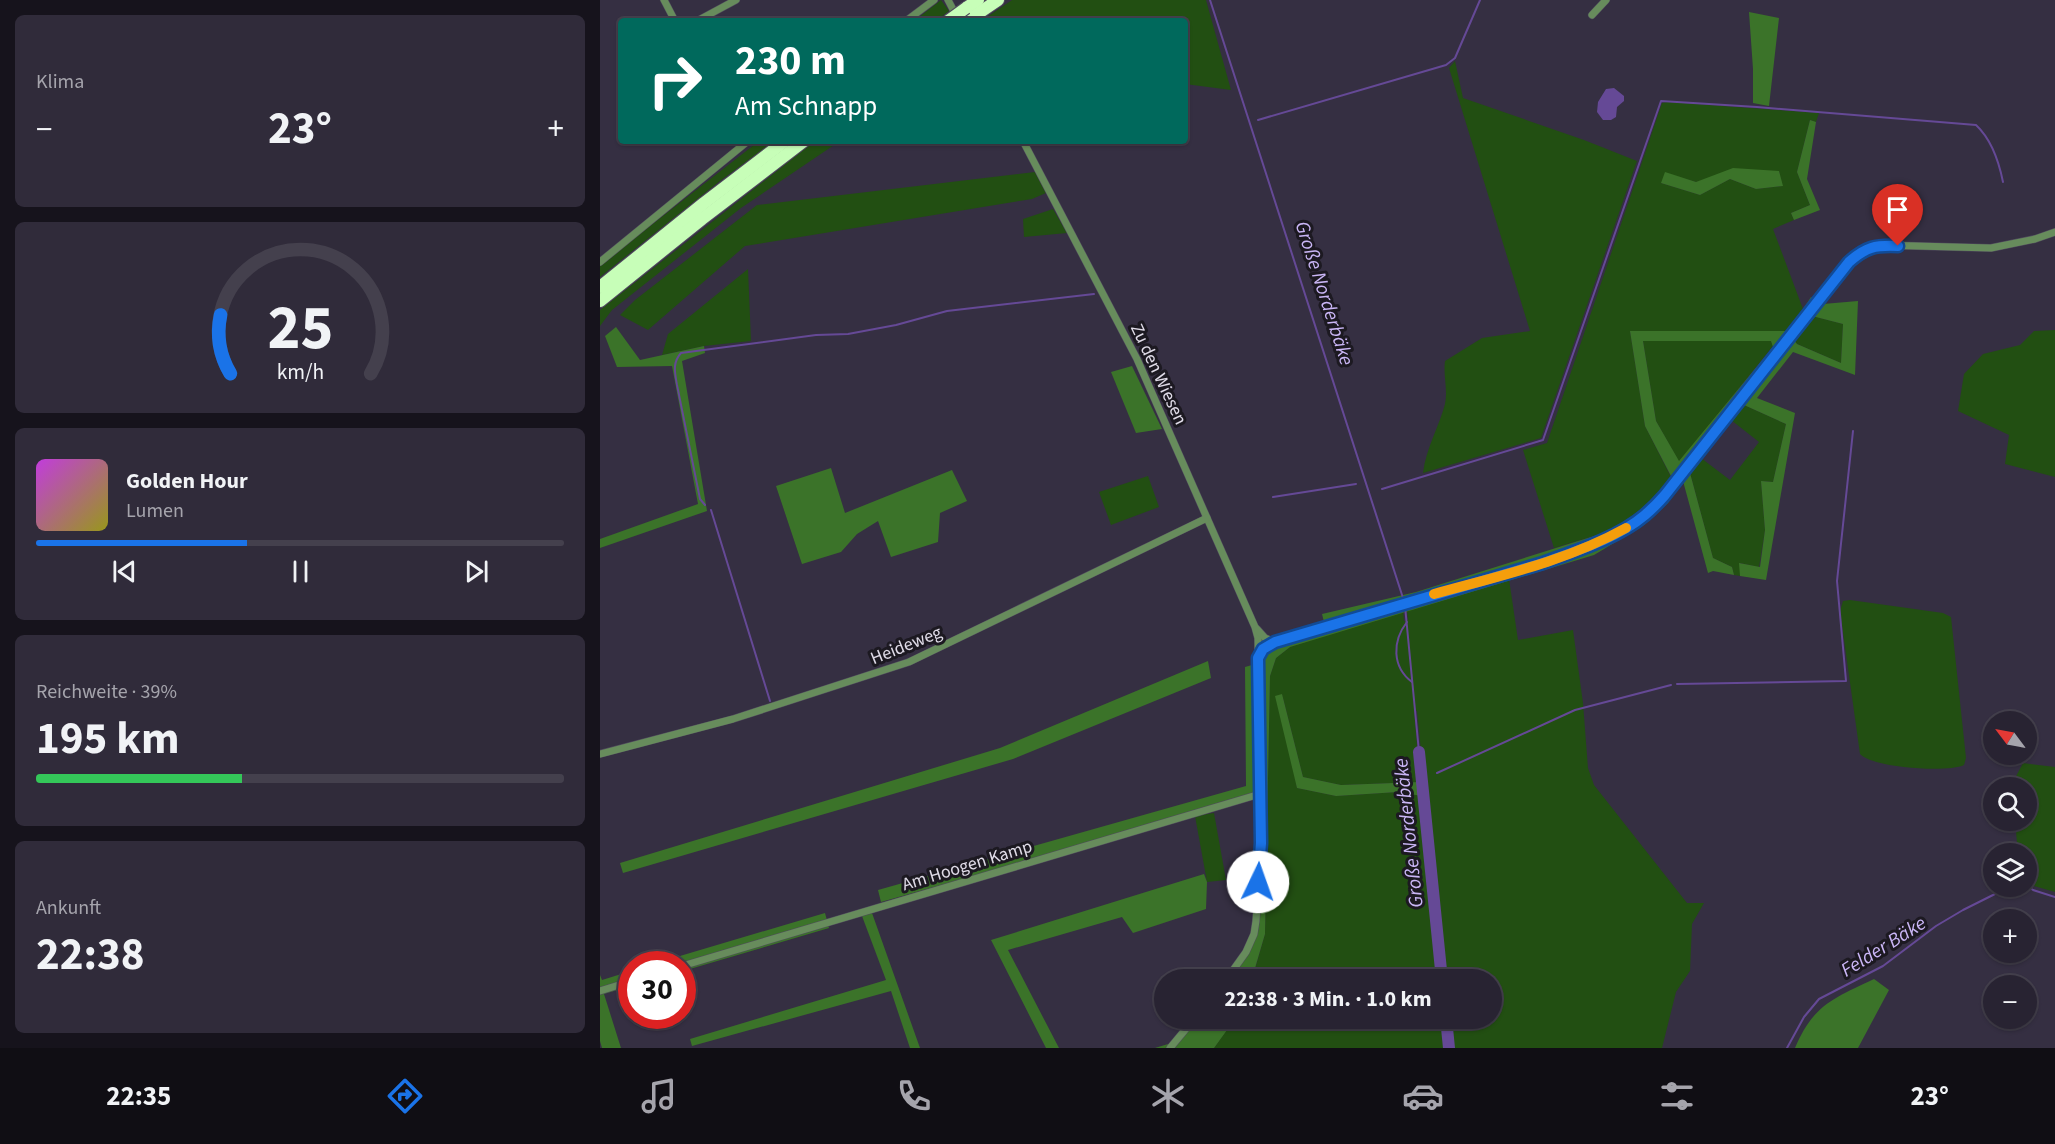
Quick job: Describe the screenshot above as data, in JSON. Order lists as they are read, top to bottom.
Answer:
{
  "streets": {
    "street": ["Zu den Wiesen", "Heideweg", "Am Hoogen Kamp"]
  },
  "crossings": [
    ["Zu den Wiesen", "Heideweg"]
  ],
  "water": ["Große Norderbäke", "Felder Bäke"],
  "north": "top left",
  "page": {
    "tile": [
      "Klima",
      ["Reichweite · 39%", "195 km"],
      ["Ankunft", "22:38"]
    ],
    "turn": ["230 m", "Am Schnapp"],
    "heat": ["−", "23°", "+"],
    "song": ["Golden Hour", "Lumen"],
    "map_buttons": ["+", "−"],
    "limit": "30",
    "trip": "22:38 · 3 Min. · 1.0 km",
    "tabs": ["22:35", "23°"],
    "gauge": ["25", "km/h"]
  }
}
